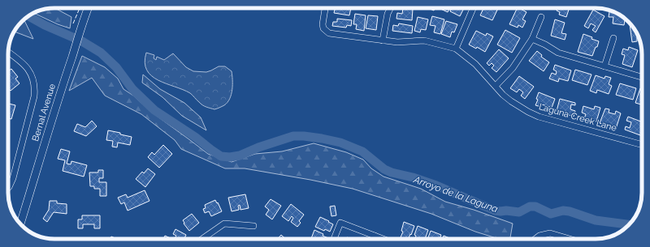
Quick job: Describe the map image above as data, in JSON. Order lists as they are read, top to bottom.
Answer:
{
  "streets": {
    "main road": ["Bernal Avenue"],
    "street": ["Laguna Creek Lane"]
  },
  "water": ["Arroyo de la Laguna"]
}
